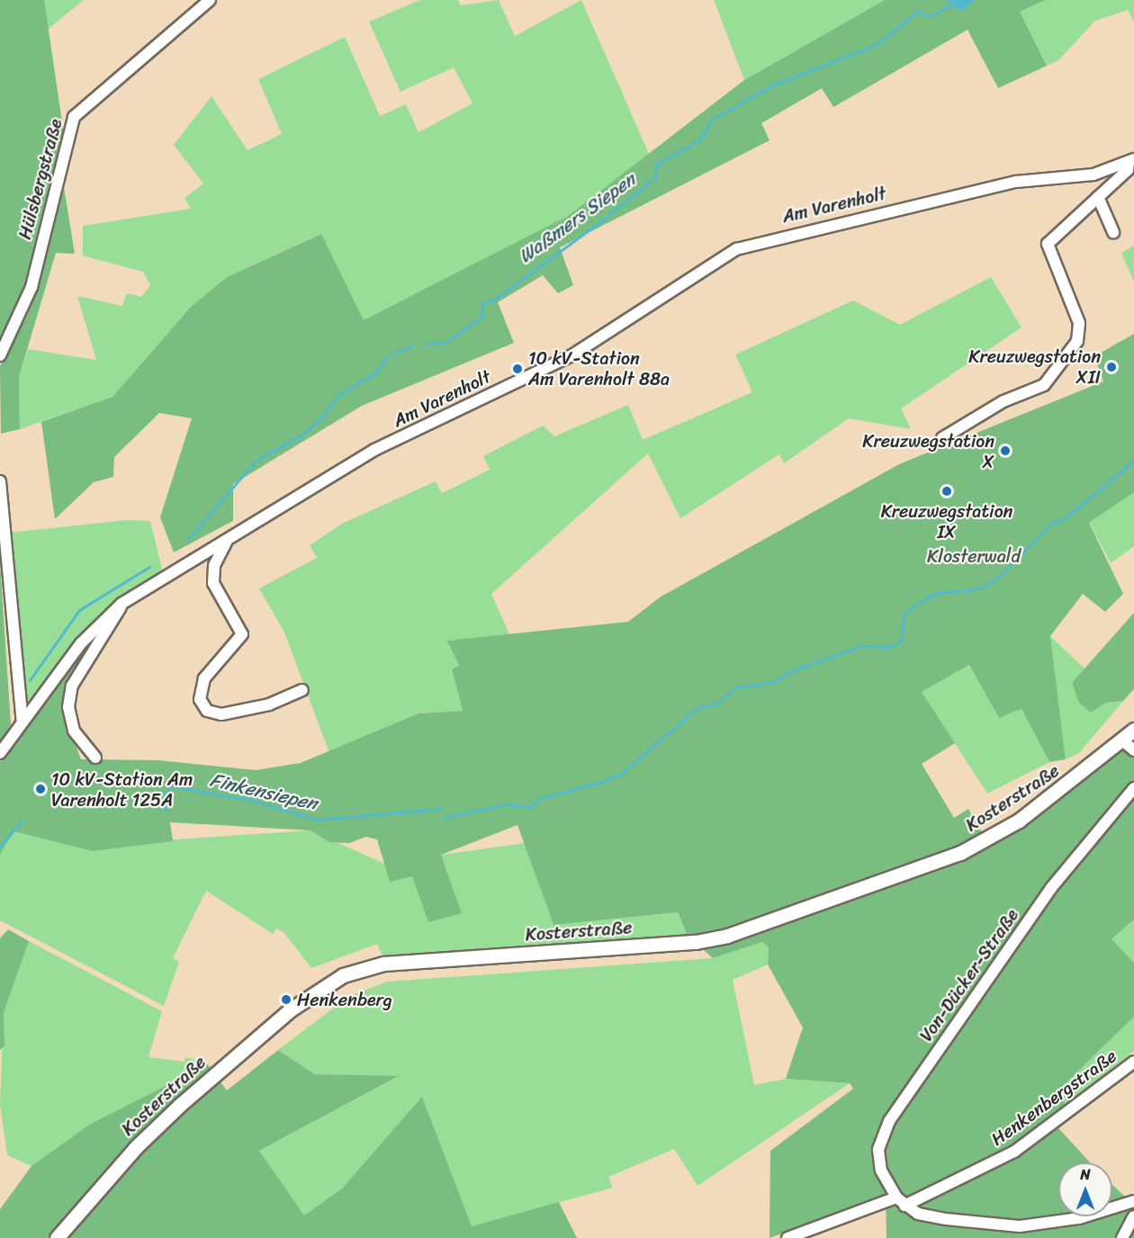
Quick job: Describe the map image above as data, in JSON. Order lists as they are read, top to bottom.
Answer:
{
  "streets": {
    "main road": ["Kosterstraße"],
    "street": [
      "Hülsbergstraße",
      "Am Varenholt",
      "Von-Dücker-Straße",
      "Henkenbergstraße"
    ]
  },
  "crossings": [
    ["Von-Dücker-Straße", "Henkenbergstraße"]
  ],
  "water": ["Waßmers Siepen", "Finkensiepen"],
  "parks": ["Klosterwald"],
  "places": [
    "Kreuzwegstation XII",
    "10 kV-Station Am Varenholt 88a",
    "Kreuzwegstation X",
    "Kreuzwegstation IX",
    "10 kV-Station Am Varenholt 125A",
    "Henkenberg"
  ],
  "north": "top"
}
